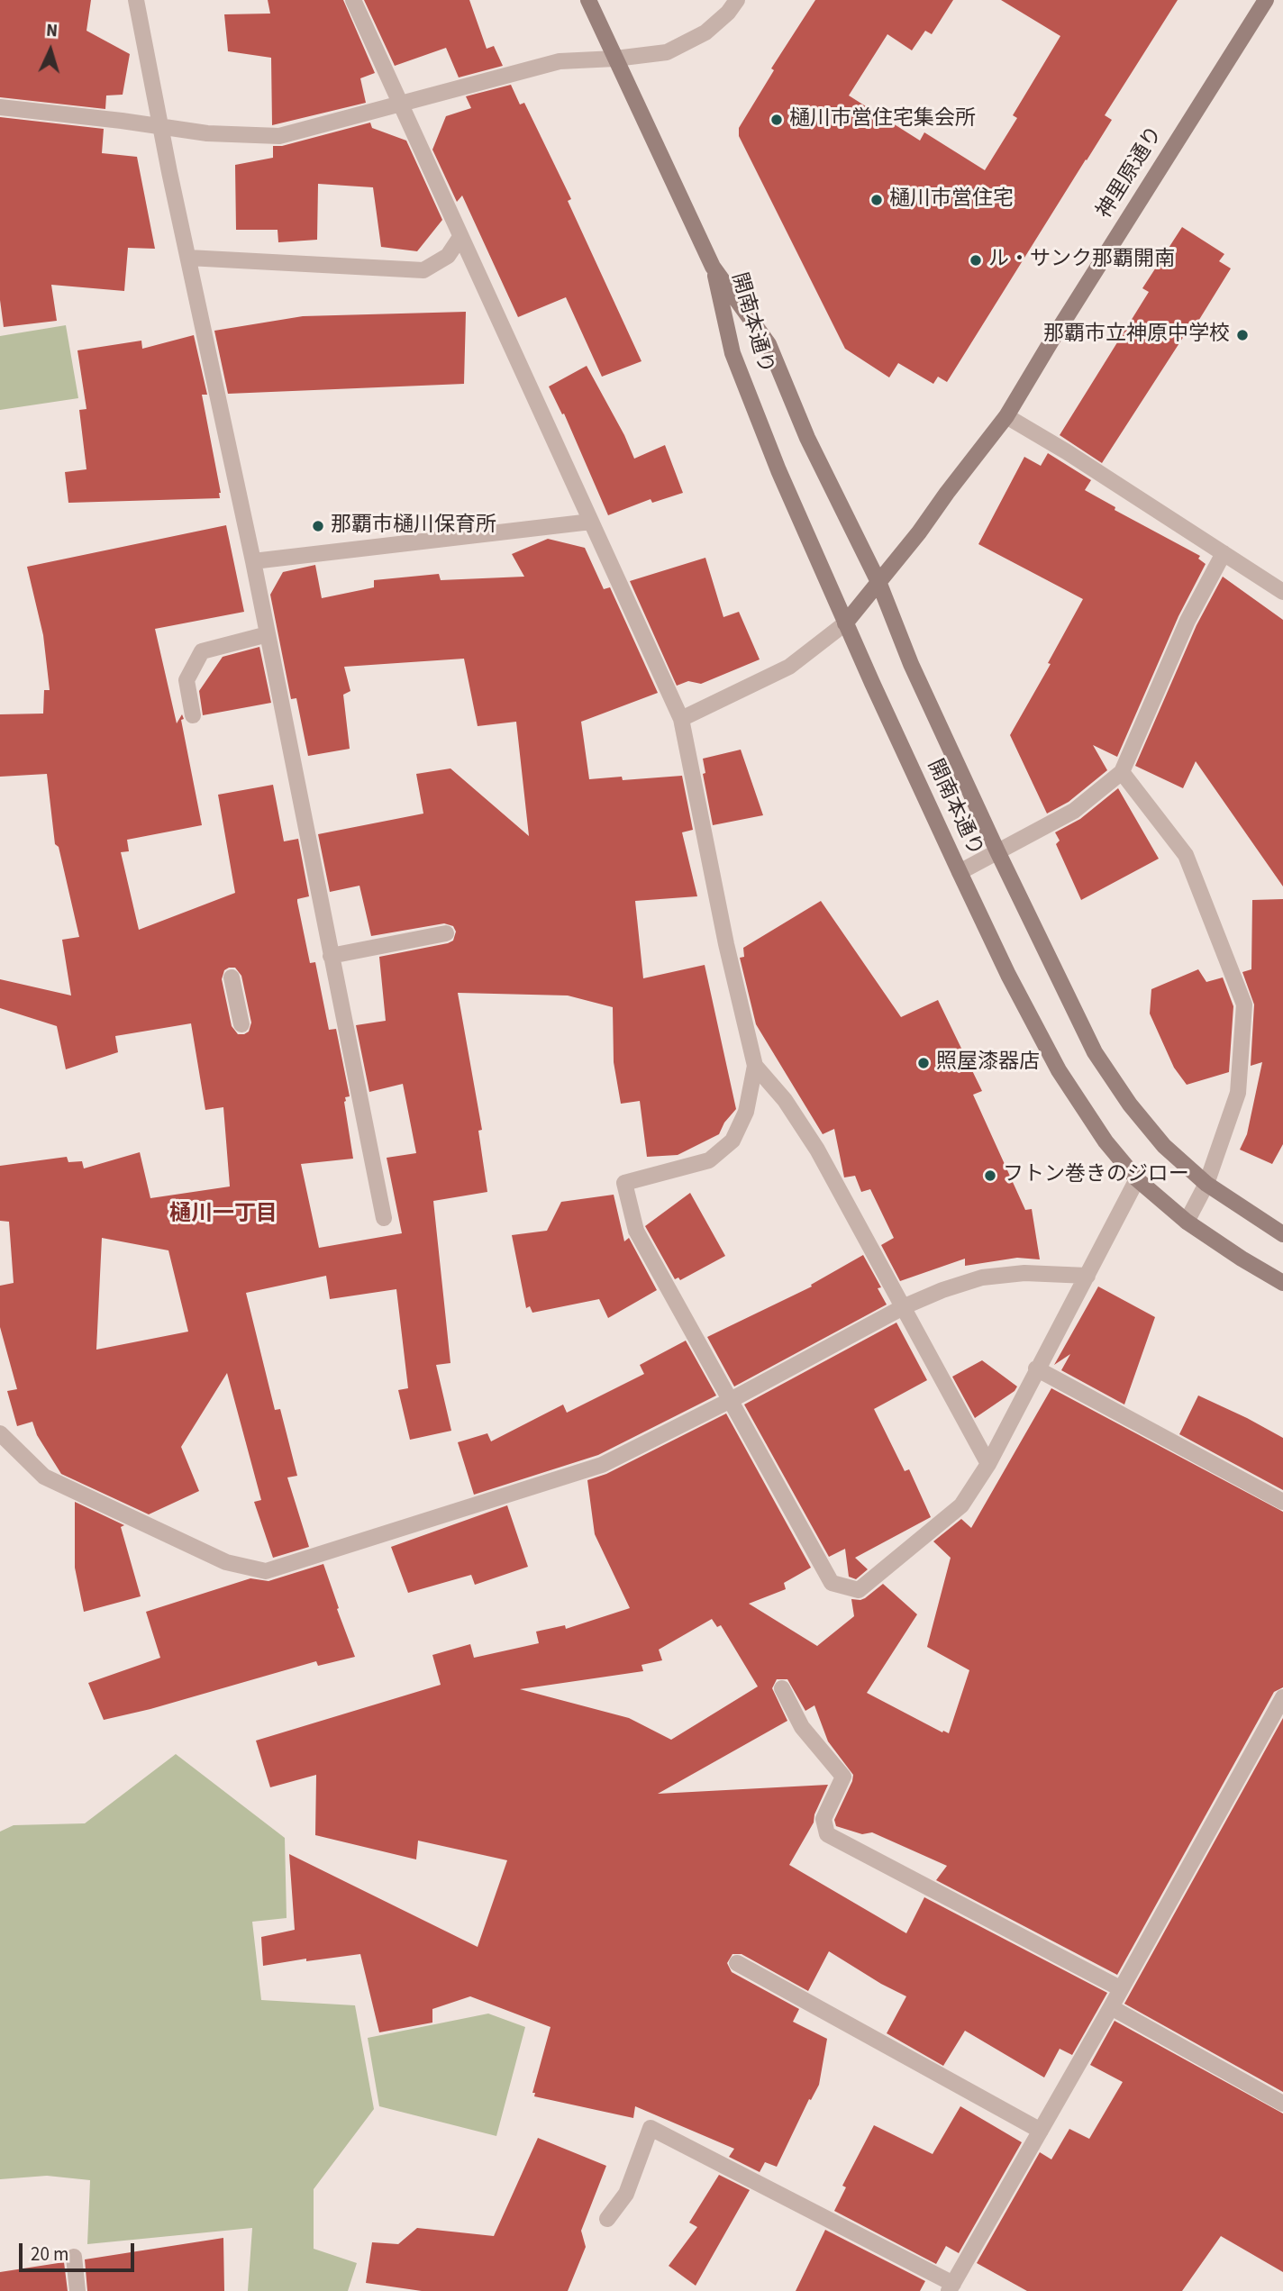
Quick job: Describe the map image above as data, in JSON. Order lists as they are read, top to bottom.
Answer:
{
  "streets": {
    "main road": ["神里原通り", "開南本通り"]
  },
  "crossings": [
    ["神里原通り", "開南本通り"]
  ],
  "districts": ["樋川一丁目"],
  "places": [
    "樋川市営住宅集会所",
    "樋川市営住宅",
    "ル・サンク那覇開南",
    "那覇市立神原中学校",
    "那覇市樋川保育所",
    "照屋漆器店",
    "フトン巻きのジロー"
  ],
  "scale_bar": "20 m",
  "north": "top"
}
